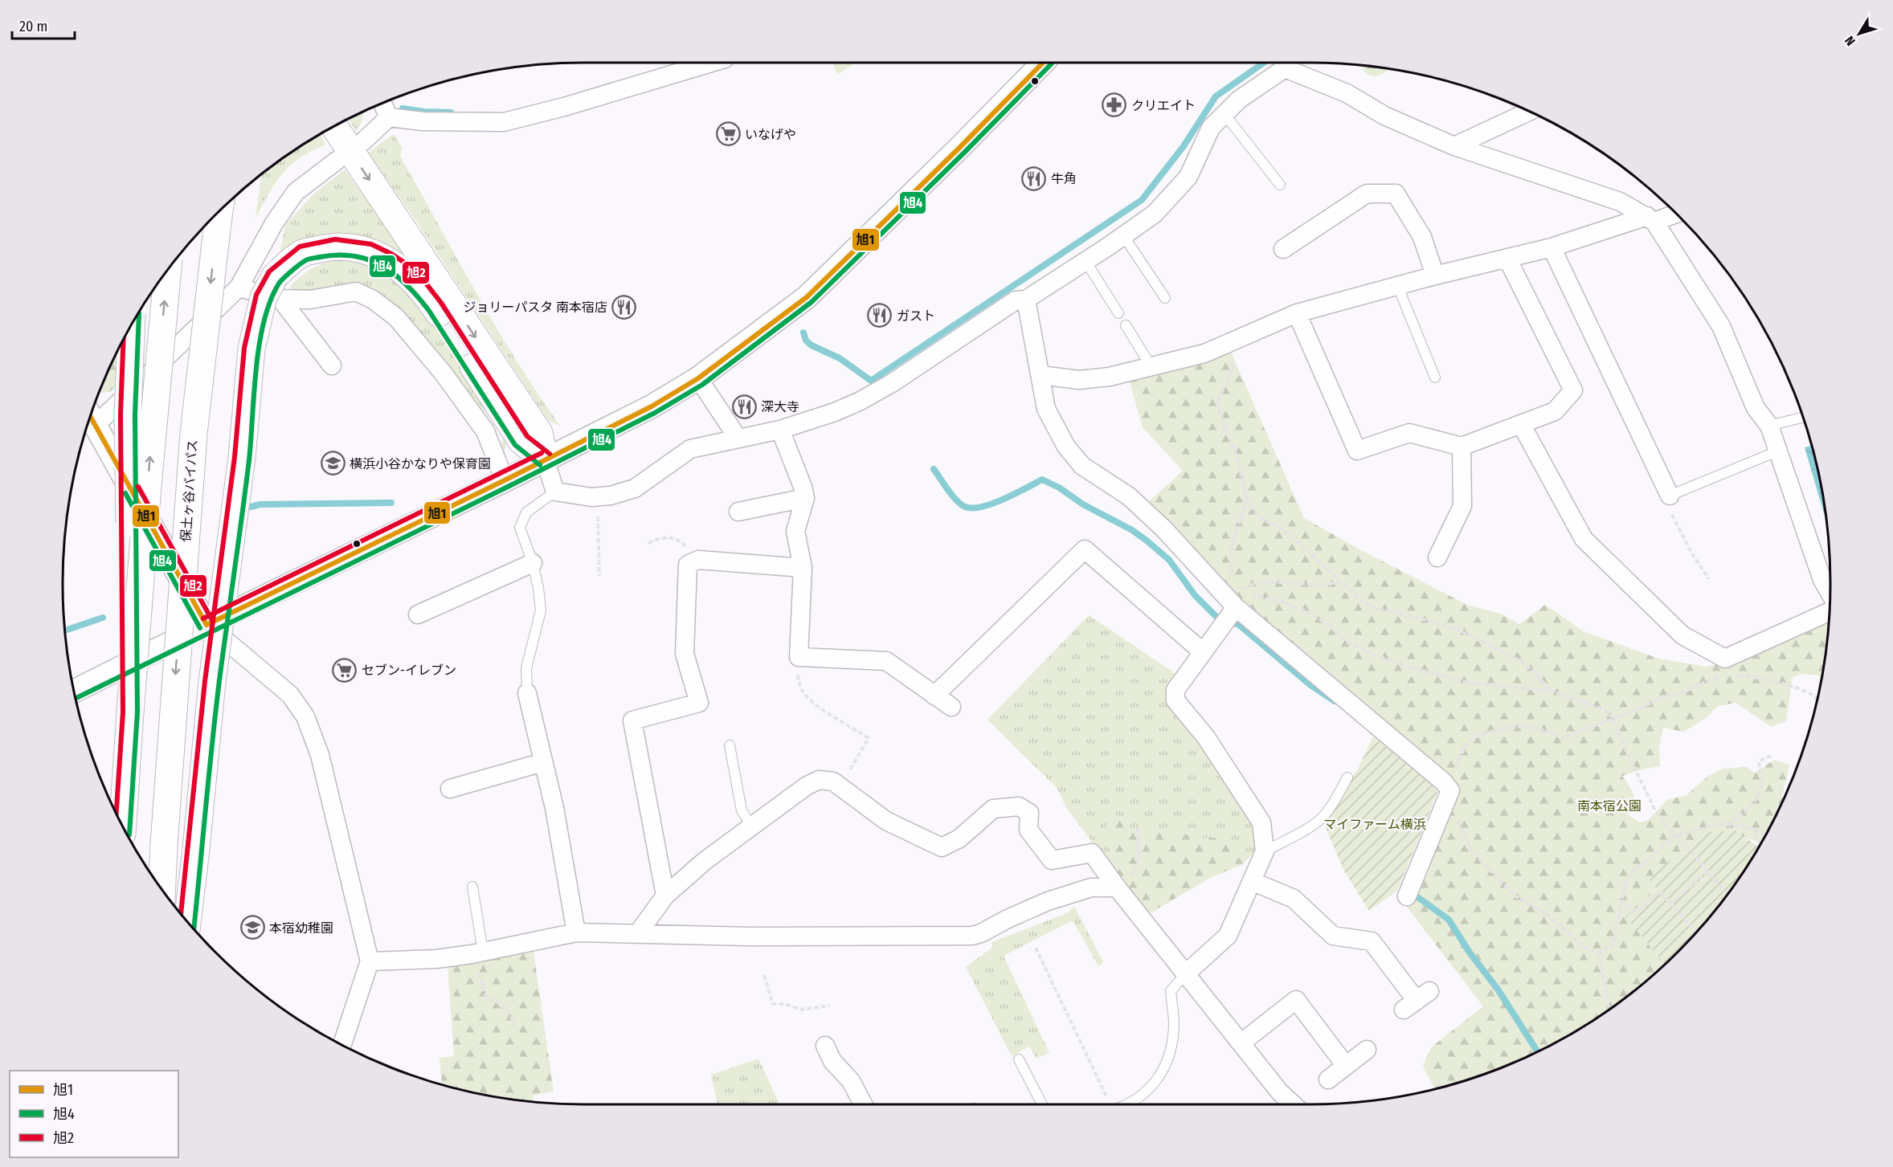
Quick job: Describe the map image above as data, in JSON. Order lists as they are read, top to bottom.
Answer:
{
  "streets": {
    "highway": ["保土ヶ谷バイパス"]
  },
  "parks": ["南本宿公園", "マイファーム横浜"],
  "places": {
    "pharmacy": ["クリエイト"],
    "supermarket": ["いなげや", "セブン-イレブン"],
    "restaurant": [
      "牛角",
      "ジョリーパスタ 南本宿店",
      "ガスト",
      "深大寺"
    ],
    "school or university": ["横浜小谷かなりや保育園", "本宿幼稚園"]
  },
  "lines": ["transit line 旭1", "transit line 旭4", "transit line 旭2"],
  "legend": ["旭1", "旭4", "旭2"],
  "scale_bar": "20 m",
  "north": "bottom left"
}
